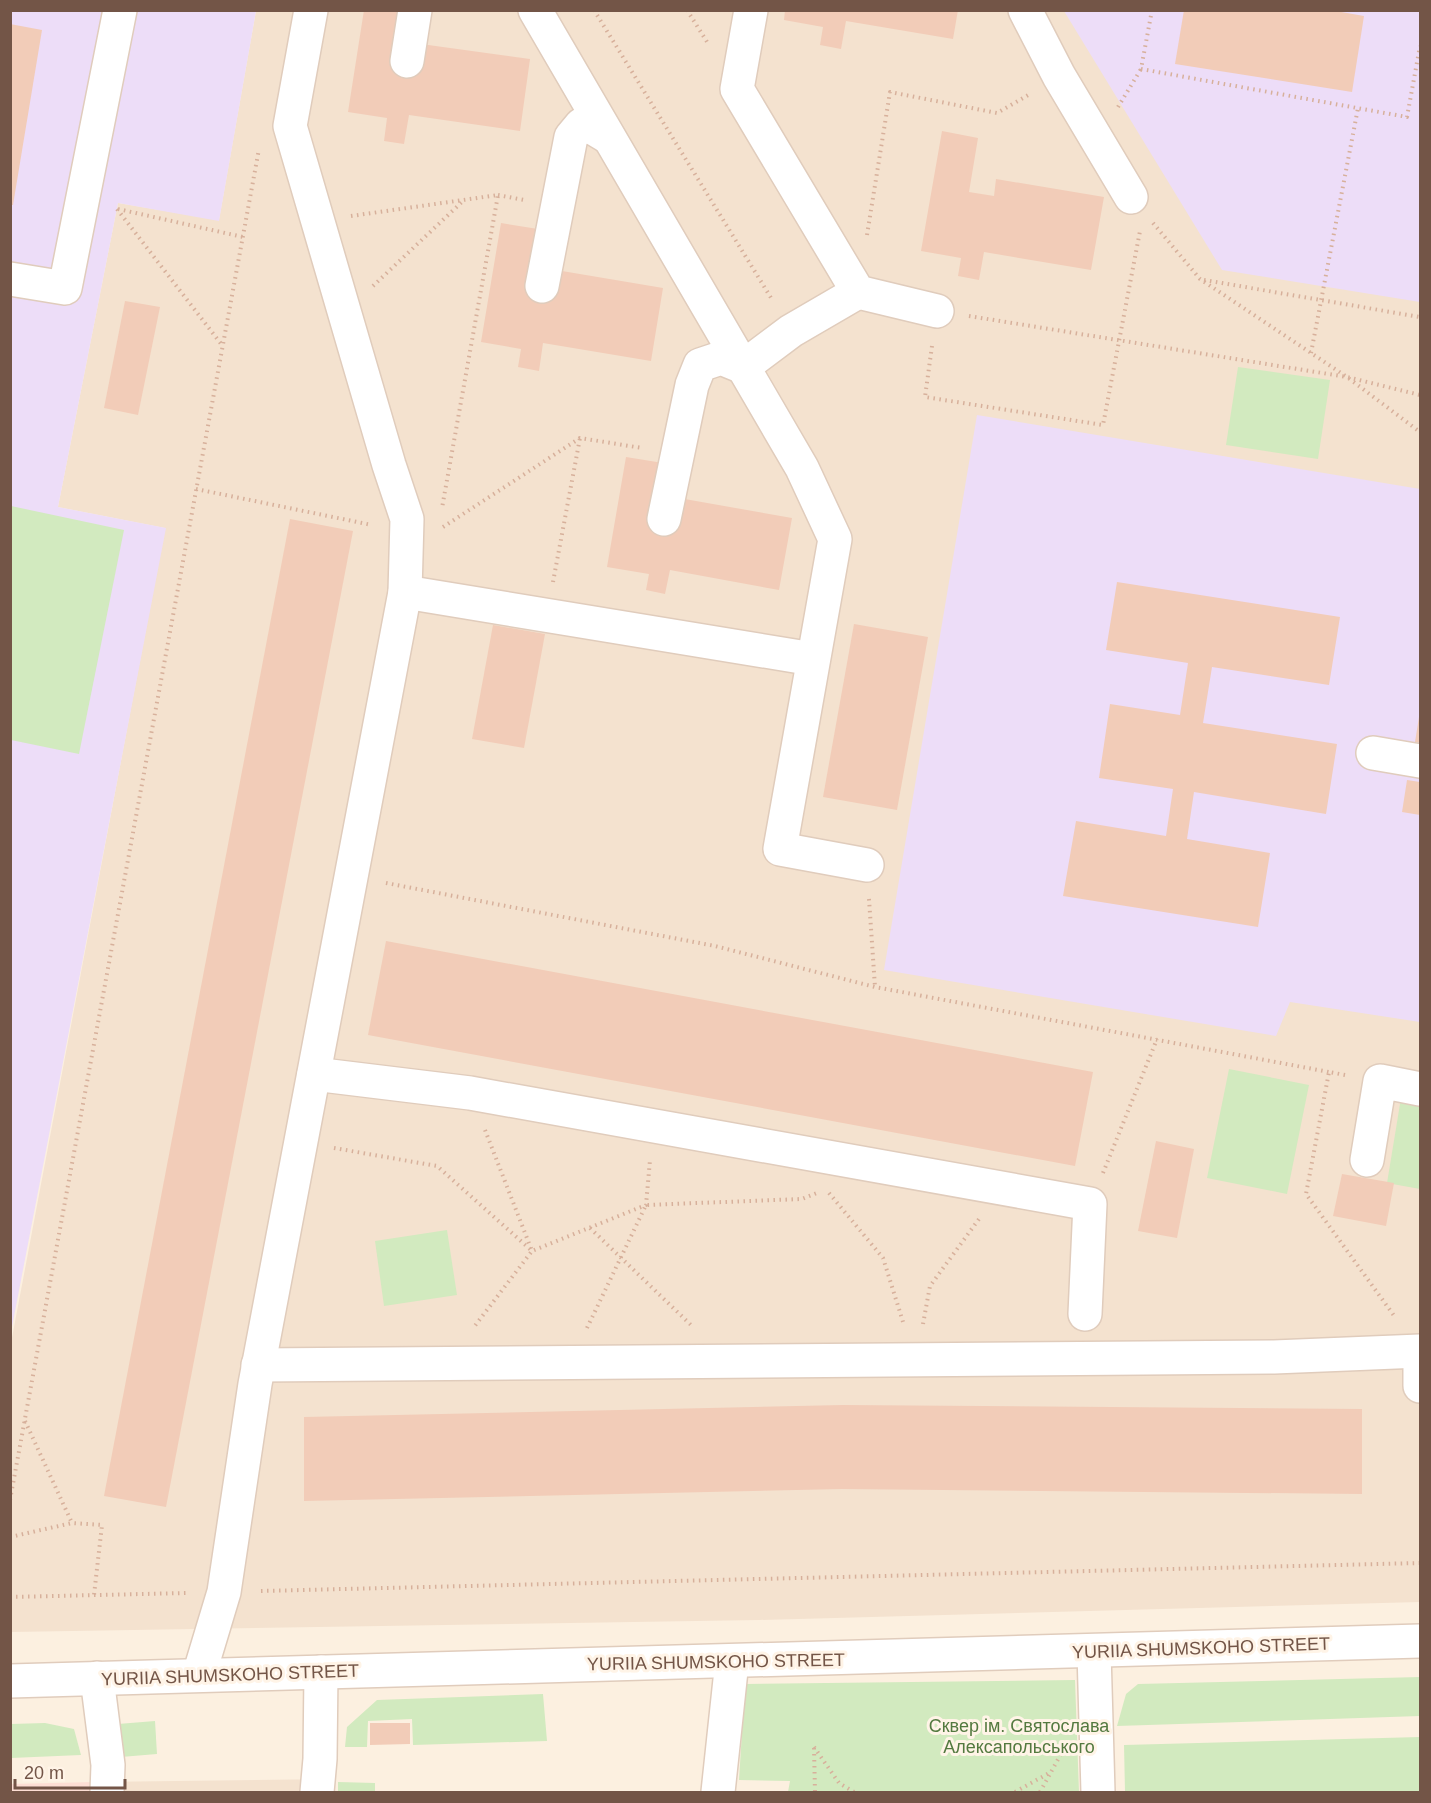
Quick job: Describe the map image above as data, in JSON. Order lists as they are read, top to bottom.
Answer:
{
  "streets": {
    "street": ["YURIIA SHUMSKOHO STREET"]
  },
  "parks": ["Сквер ім. Святослава Алексапольського"],
  "scale_bar": "20 m"
}
